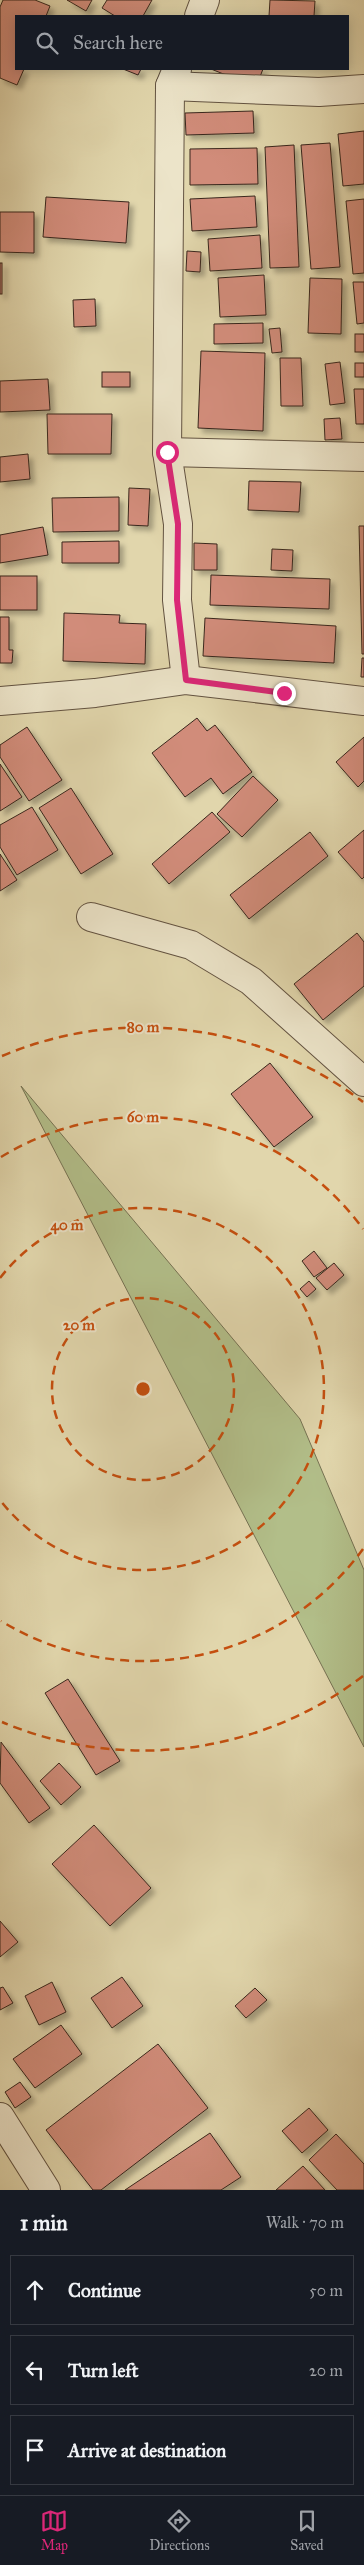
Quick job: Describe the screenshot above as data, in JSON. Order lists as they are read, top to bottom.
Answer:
{
  "page": {
    "search": "Search here",
    "heading": ["1 min", "Walk · 70 m"],
    "list": [
      ["Continue", "50 m"],
      ["Turn left", "20 m"],
      "Arrive at destination"
    ],
    "nav": ["Map", "Directions", "Saved"]
  },
  "rings": [
    "80 m",
    "60 m",
    "40 m",
    "20 m"
  ]
}
